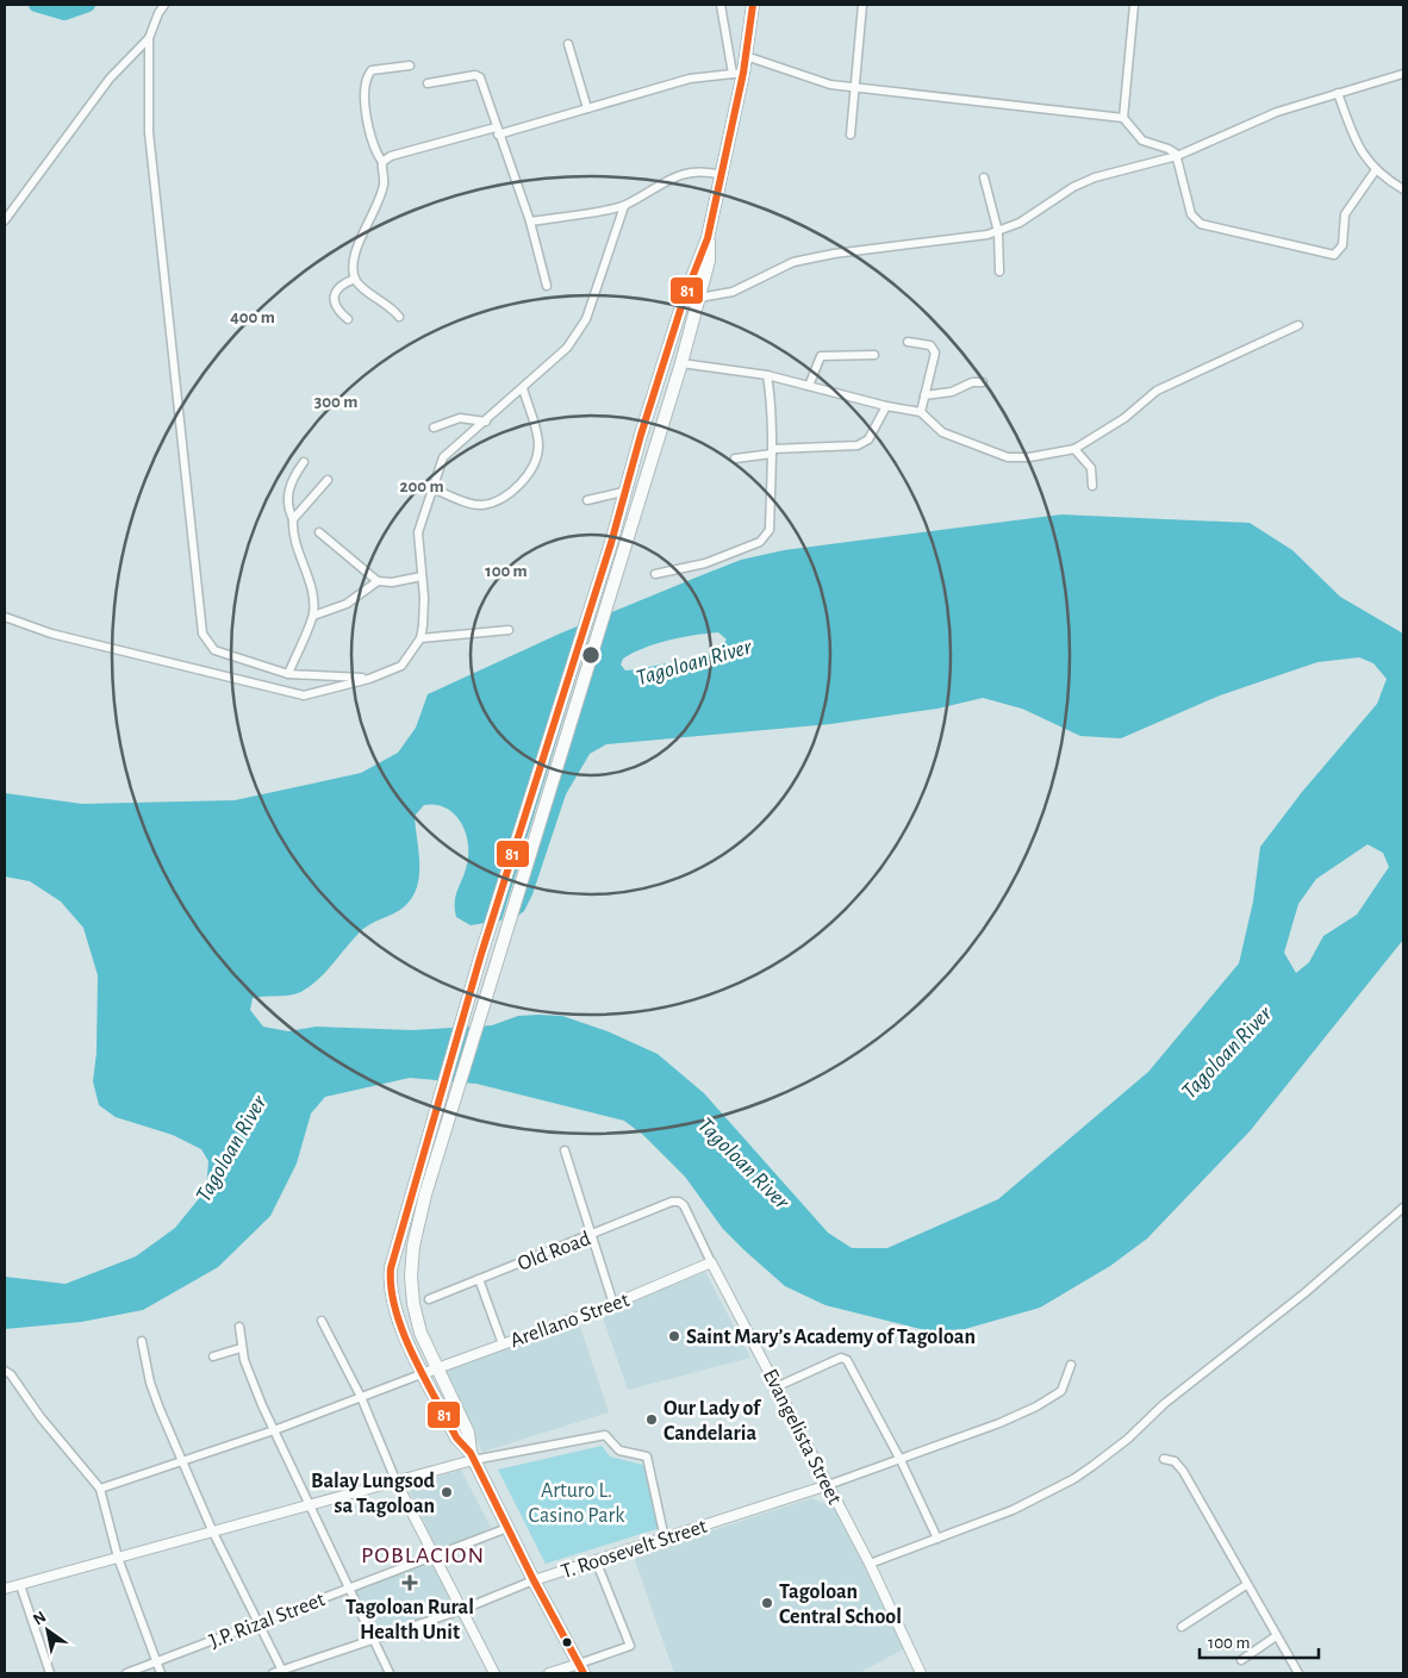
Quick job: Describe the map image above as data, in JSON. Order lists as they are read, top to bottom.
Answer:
{
  "streets": {
    "street": [
      "Old Road",
      "Arellano Street",
      "Evangelista Street",
      "T. Roosevelt Street",
      "J.P. Rizal Street"
    ]
  },
  "crossings": [
    ["Old Road", "Evangelista Street"],
    ["Arellano Street", "Evangelista Street"],
    ["Evangelista Street", "T. Roosevelt Street"]
  ],
  "districts": ["POBLACION"],
  "water": ["Tagoloan River"],
  "parks": ["Arturo L. Casino Park"],
  "places": {
    "other": [
      "Saint Mary’s Academy of Tagoloan",
      "Our Lady of Candelaria",
      "Balay Lungsod sa Tagoloan",
      "Tagoloan Central School"
    ],
    "health": ["Tagoloan Rural Health Unit"]
  },
  "lines": ["transit line 81"],
  "scale_bar": "100 m",
  "north": "top left",
  "rings": [
    "400 m",
    "300 m",
    "200 m",
    "100 m"
  ]
}
